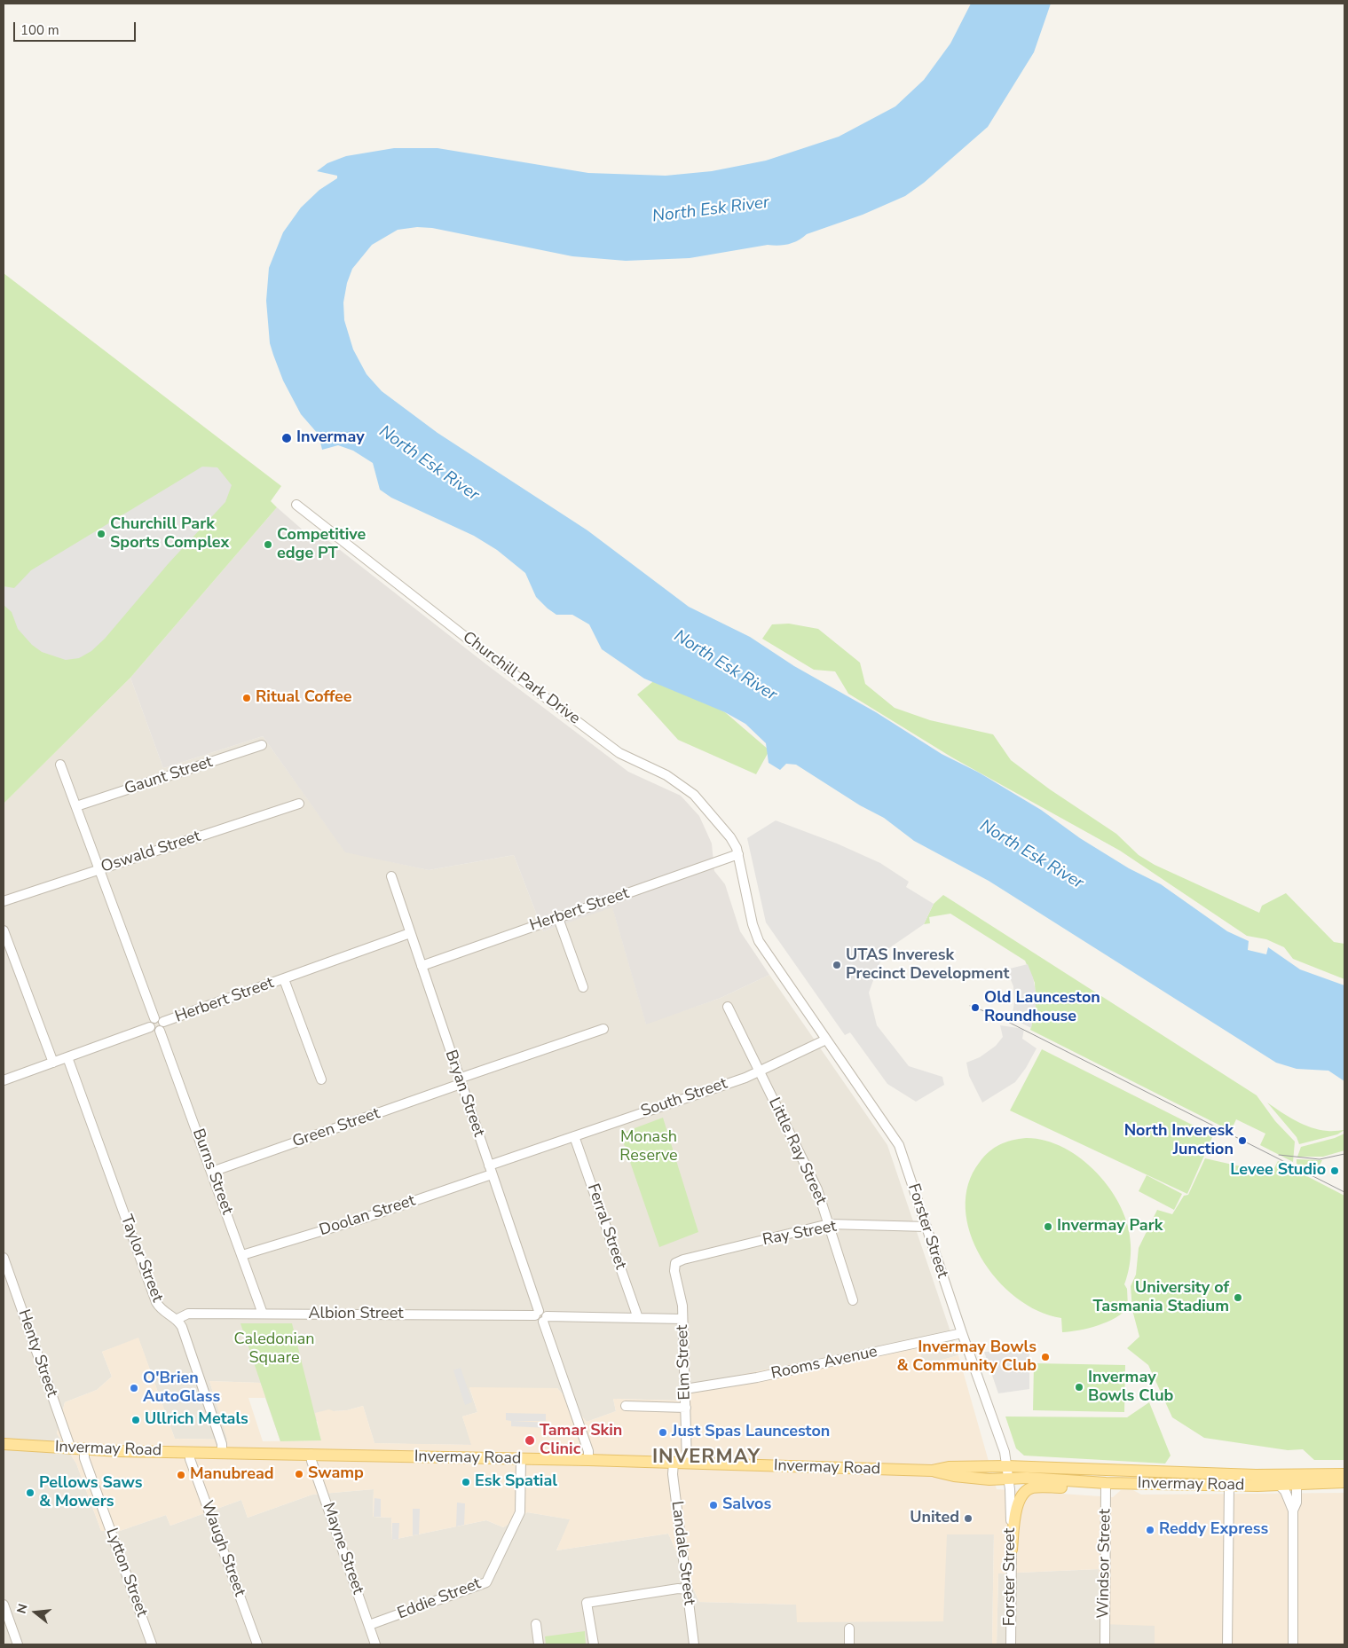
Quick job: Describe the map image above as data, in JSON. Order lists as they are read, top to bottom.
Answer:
{
  "streets": {
    "main road": ["Invermay Road"],
    "street": [
      "Churchill Park Drive",
      "Gaunt Street",
      "Oswald Street",
      "Herbert Street",
      "Bryan Street",
      "South Street",
      "Green Street",
      "Little Ray Street",
      "Burns Street",
      "Doolan Street",
      "Ferral Street",
      "Forster Street",
      "Ray Street",
      "Taylor Street",
      "Albion Street",
      "Henty Street",
      "Elm Street",
      "Rooms Avenue",
      "Waugh Street",
      "Mayne Street",
      "Landale Street",
      "Windsor Street",
      "Lytton Street",
      "Eddie Street"
    ]
  },
  "crossings": [
    ["Churchill Park Drive", "Herbert Street"],
    ["Churchill Park Drive", "Forster Street"],
    ["Herbert Street", "Bryan Street"],
    ["Herbert Street", "Burns Street"],
    ["Herbert Street", "Forster Street"],
    ["Bryan Street", "South Street"],
    ["Bryan Street", "Green Street"],
    ["Bryan Street", "Doolan Street"],
    ["Bryan Street", "Albion Street"],
    ["South Street", "Little Ray Street"],
    ["South Street", "Doolan Street"],
    ["South Street", "Ferral Street"],
    ["South Street", "Forster Street"],
    ["Green Street", "Burns Street"],
    ["Little Ray Street", "Ray Street"],
    ["Burns Street", "Doolan Street"],
    ["Burns Street", "Albion Street"],
    ["Forster Street", "Ray Street"],
    ["Forster Street", "Rooms Avenue"],
    ["Forster Street", "Invermay Road"],
    ["Ray Street", "Elm Street"],
    ["Taylor Street", "Albion Street"],
    ["Henty Street", "Invermay Road"],
    ["Elm Street", "Rooms Avenue"],
    ["Elm Street", "Invermay Road"],
    ["Invermay Road", "Waugh Street"],
    ["Invermay Road", "Mayne Street"],
    ["Invermay Road", "Landale Street"],
    ["Invermay Road", "Windsor Street"],
    ["Invermay Road", "Lytton Street"],
    ["Invermay Road", "Eddie Street"],
    ["Mayne Street", "Eddie Street"]
  ],
  "districts": ["INVERMAY"],
  "water": ["North Esk River"],
  "parks": ["Monash Reserve", "Caledonian Square"],
  "places": [
    "Invermay",
    "Churchill Park Sports Complex",
    "Competitive edge PT",
    "Ritual Coffee",
    "UTAS Inveresk Precinct Development",
    "Old Launceston Roundhouse",
    "North Inveresk Junction",
    "Levee Studio",
    "Invermay Park",
    "University of Tasmania Stadium",
    "Invermay Bowls & Community Club",
    "Invermay Bowls Club",
    "O'Brien AutoGlass",
    "Ullrich Metals",
    "Just Spas Launceston",
    "Tamar Skin Clinic",
    "Swamp",
    "Manubread",
    "Esk Spatial",
    "Pellows Saws & Mowers",
    "Salvos",
    "United",
    "Reddy Express"
  ],
  "scale_bar": "100 m",
  "north": "left"
}
